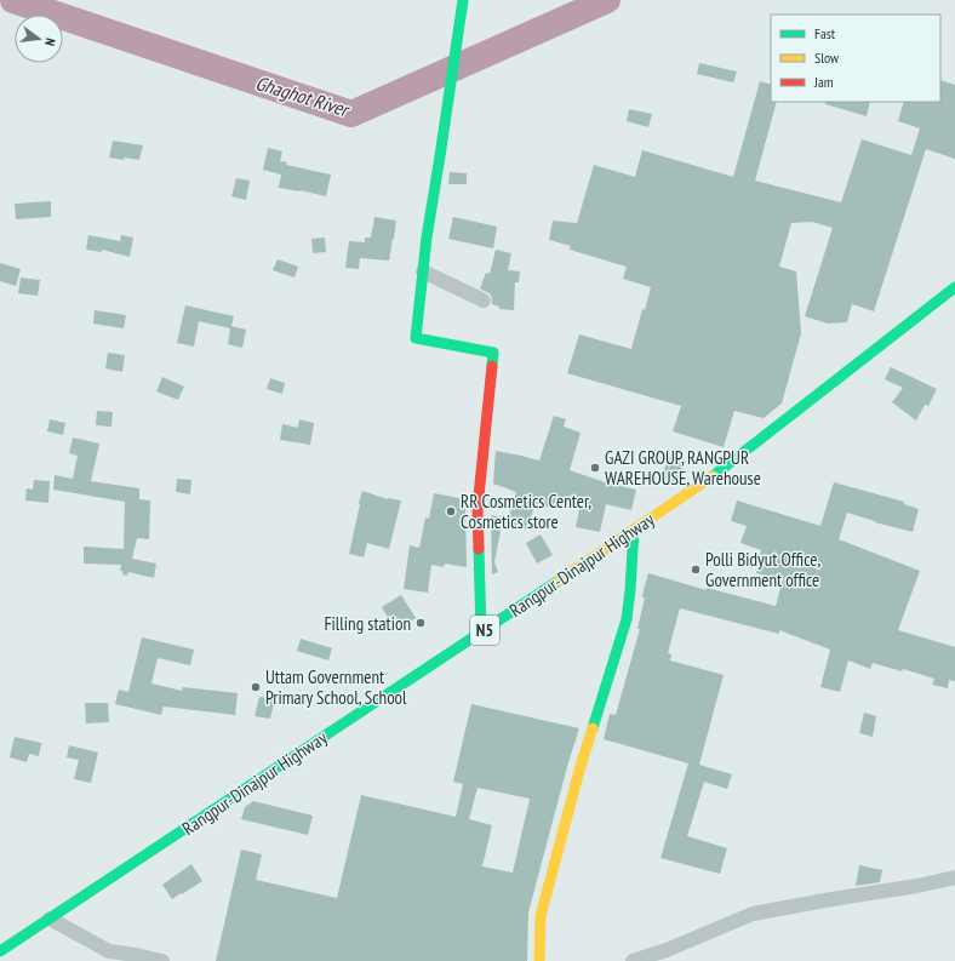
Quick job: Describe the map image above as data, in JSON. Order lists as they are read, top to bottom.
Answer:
{
  "streets": {
    "main road": ["Rangpur-Dinajpur Highway", "N5"]
  },
  "water": ["Ghaghot River"],
  "places": [
    "GAZI GROUP, RANGPUR WAREHOUSE, Warehouse",
    "RR Cosmetics Center, Cosmetics store",
    "Polli Bidyut Office, Government office",
    "Filling station",
    "Uttam Government Primary School, School"
  ],
  "legend": ["Fast", "Slow", "Jam"],
  "north": "right"
}
